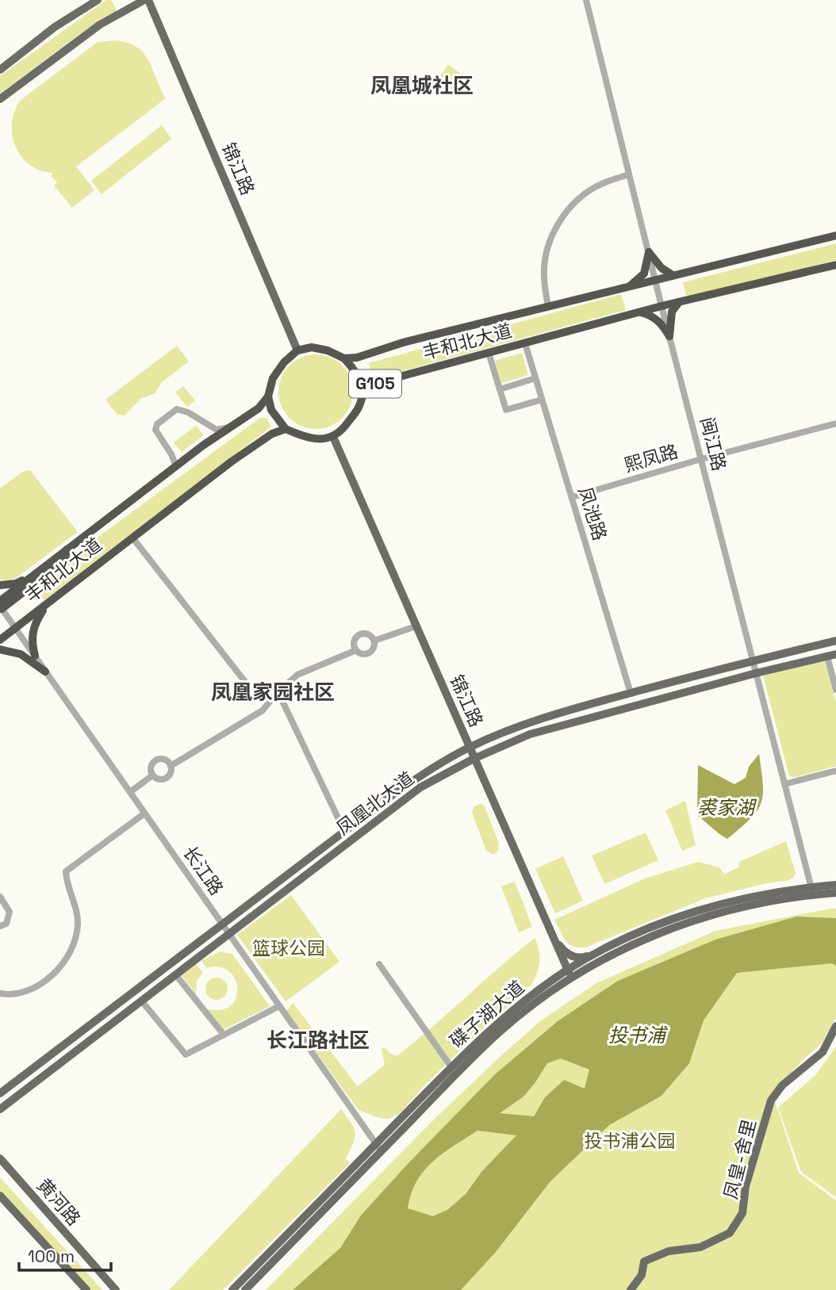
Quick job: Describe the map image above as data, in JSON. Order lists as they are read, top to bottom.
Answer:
{
  "streets": {
    "highway": ["丰和北大道", "G105"],
    "main road": [
      "锦江路",
      "凤凰北大道",
      "碟子湖大道",
      "凤皇-舍里",
      "黄河路"
    ],
    "street": [
      "闽江路",
      "熙凤路",
      "凤池路",
      "长江路"
    ]
  },
  "crossings": [
    ["锦江路", "丰和北大道"],
    ["锦江路", "G105"],
    ["锦江路", "凤凰北大道"],
    ["锦江路", "碟子湖大道"],
    ["丰和北大道", "G105"],
    ["丰和北大道", "闽江路"],
    ["丰和北大道", "凤池路"],
    ["丰和北大道", "长江路"],
    ["闽江路", "熙凤路"],
    ["闽江路", "凤凰北大道"],
    ["闽江路", "碟子湖大道"],
    ["熙凤路", "凤池路"],
    ["凤池路", "凤凰北大道"],
    ["凤凰北大道", "长江路"],
    ["长江路", "碟子湖大道"]
  ],
  "districts": ["凤凰城社区", "凤凰家园社区", "长江路社区"],
  "water": ["裘家湖", "投书浦"],
  "parks": ["篮球公园", "投书浦公园"],
  "scale_bar": "100 m"
}
